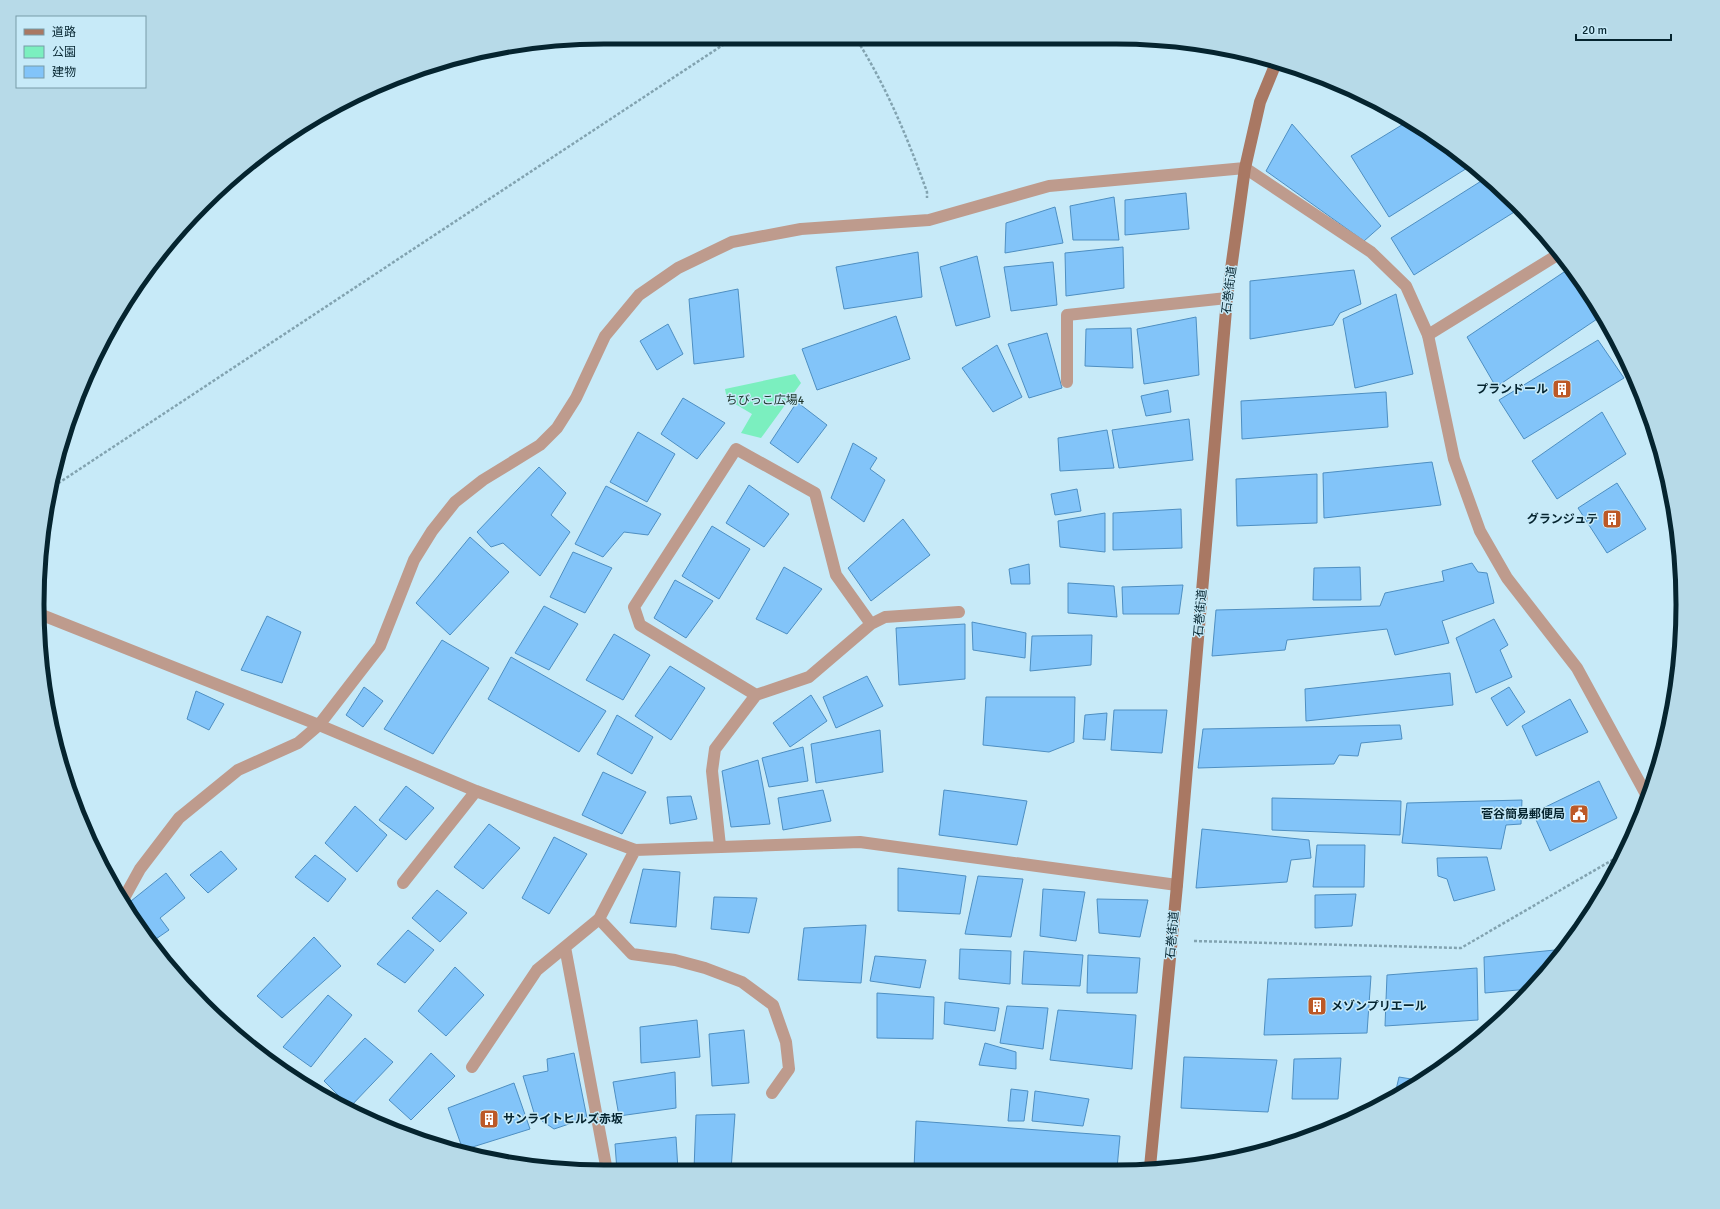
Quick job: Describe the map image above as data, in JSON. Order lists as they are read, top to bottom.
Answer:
{
  "streets": {
    "street": ["石巻街道"]
  },
  "parks": ["ちびっこ広場4"],
  "places": {
    "building": [
      "プランドール",
      "グランジュテ",
      "メゾンプリエール",
      "サンライトヒルズ赤坂"
    ],
    "public building": ["菅谷簡易郵便局"]
  },
  "legend": ["道路", "公園", "建物"],
  "scale_bar": "20 m"
}
